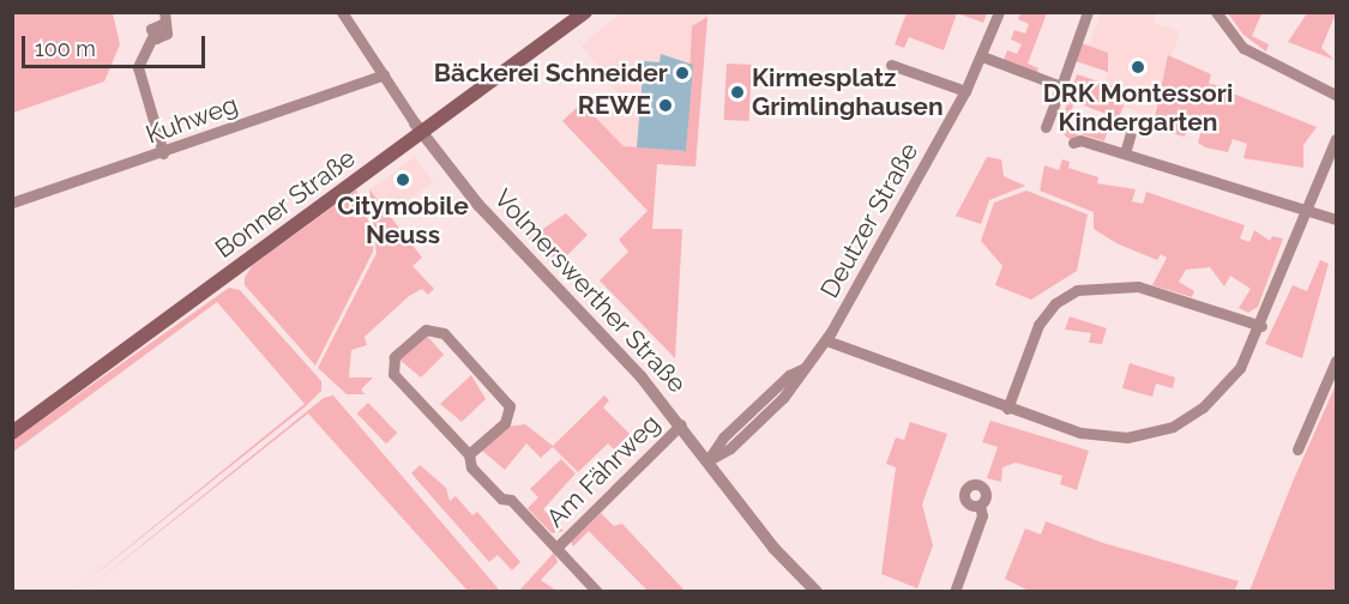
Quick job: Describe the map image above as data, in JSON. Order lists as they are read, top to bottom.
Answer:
{
  "streets": {
    "main road": ["Bonner Straße"],
    "street": [
      "Kuhweg",
      "Deutzer Straße",
      "Volmerswerther Straße",
      "Am Fährweg"
    ]
  },
  "crossings": [
    ["Kuhweg", "Volmerswerther Straße"],
    ["Bonner Straße", "Volmerswerther Straße"],
    ["Deutzer Straße", "Volmerswerther Straße"],
    ["Volmerswerther Straße", "Am Fährweg"]
  ],
  "places": [
    "DRK Montessori Kindergarten",
    "Bäckerei Schneider",
    "Kirmesplatz Grimlinghausen",
    "REWE",
    "Citymobile Neuss"
  ],
  "scale_bar": "100 m"
}
